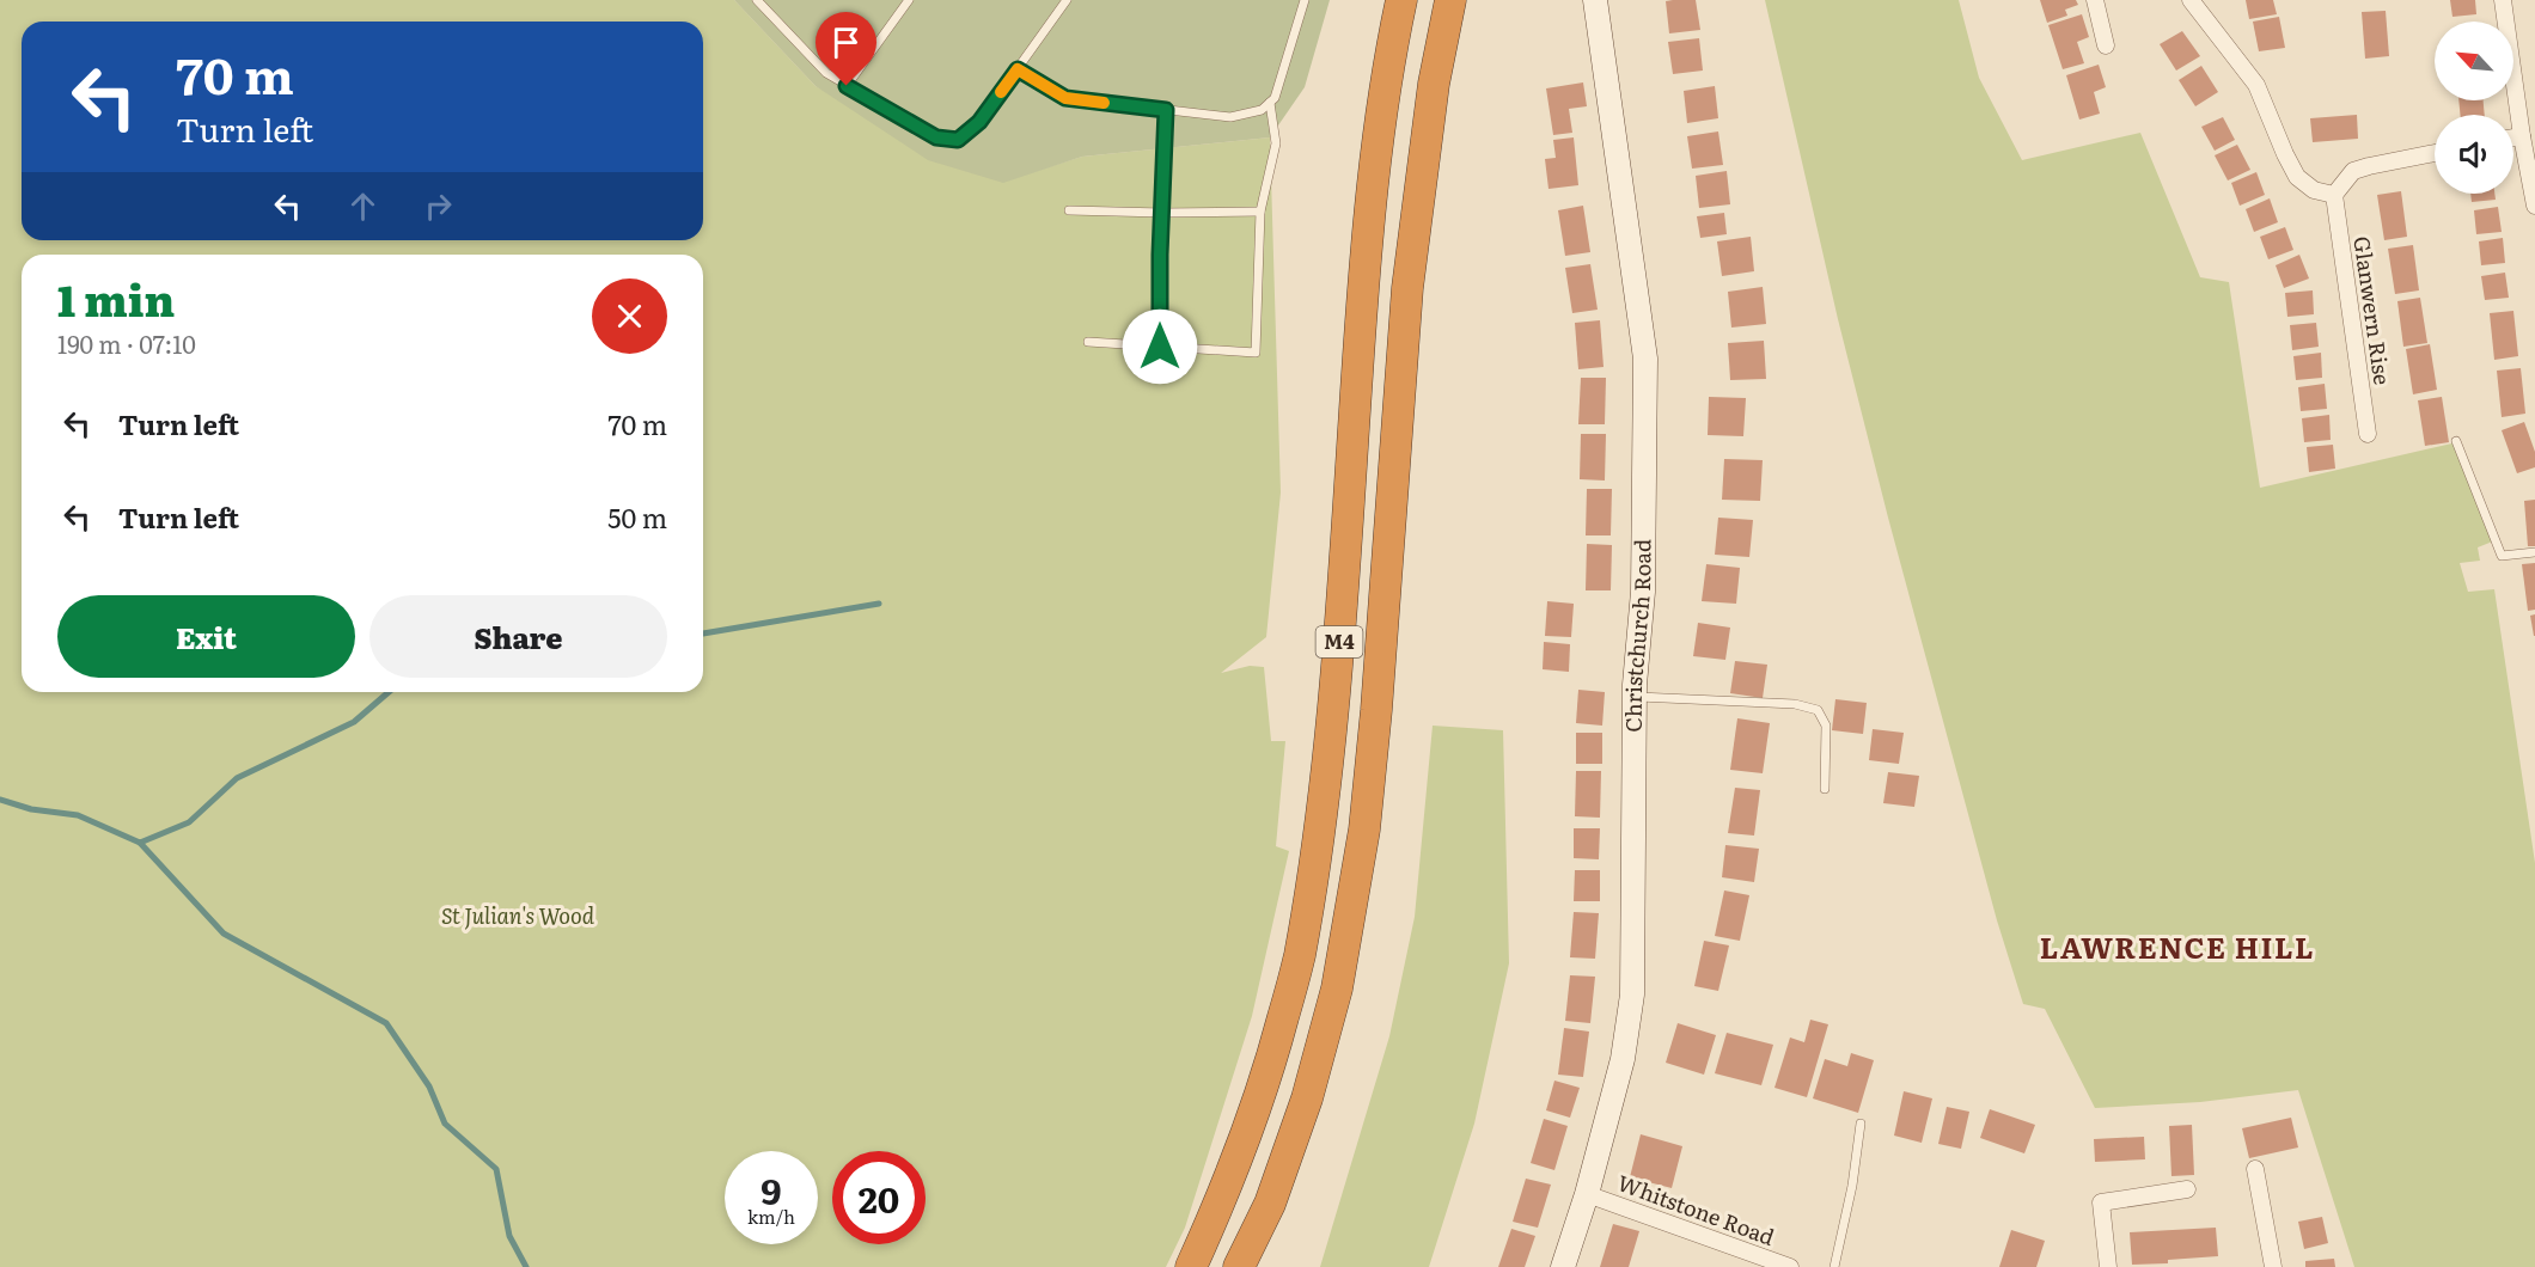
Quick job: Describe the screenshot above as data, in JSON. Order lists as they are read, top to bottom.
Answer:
{
  "streets": {
    "highway": ["M4"],
    "street": ["Glanwern Rise", "Christchurch Road", "Whitstone Road"]
  },
  "crossings": [
    ["Christchurch Road", "Whitstone Road"]
  ],
  "districts": ["LAWRENCE HILL"],
  "parks": ["St Julian's Wood"],
  "north": "top left",
  "page": {
    "turn": ["70 m", "Turn left"],
    "heading": ["1 min", "190 m · 07:10"],
    "list": [
      {
        "name": "Turn left",
        "value": "70 m"
      },
      {
        "name": "Turn left",
        "value": "50 m"
      }
    ],
    "buttons": ["Exit", "Share"],
    "speed": "9 km/h",
    "limit": "20"
  }
}
